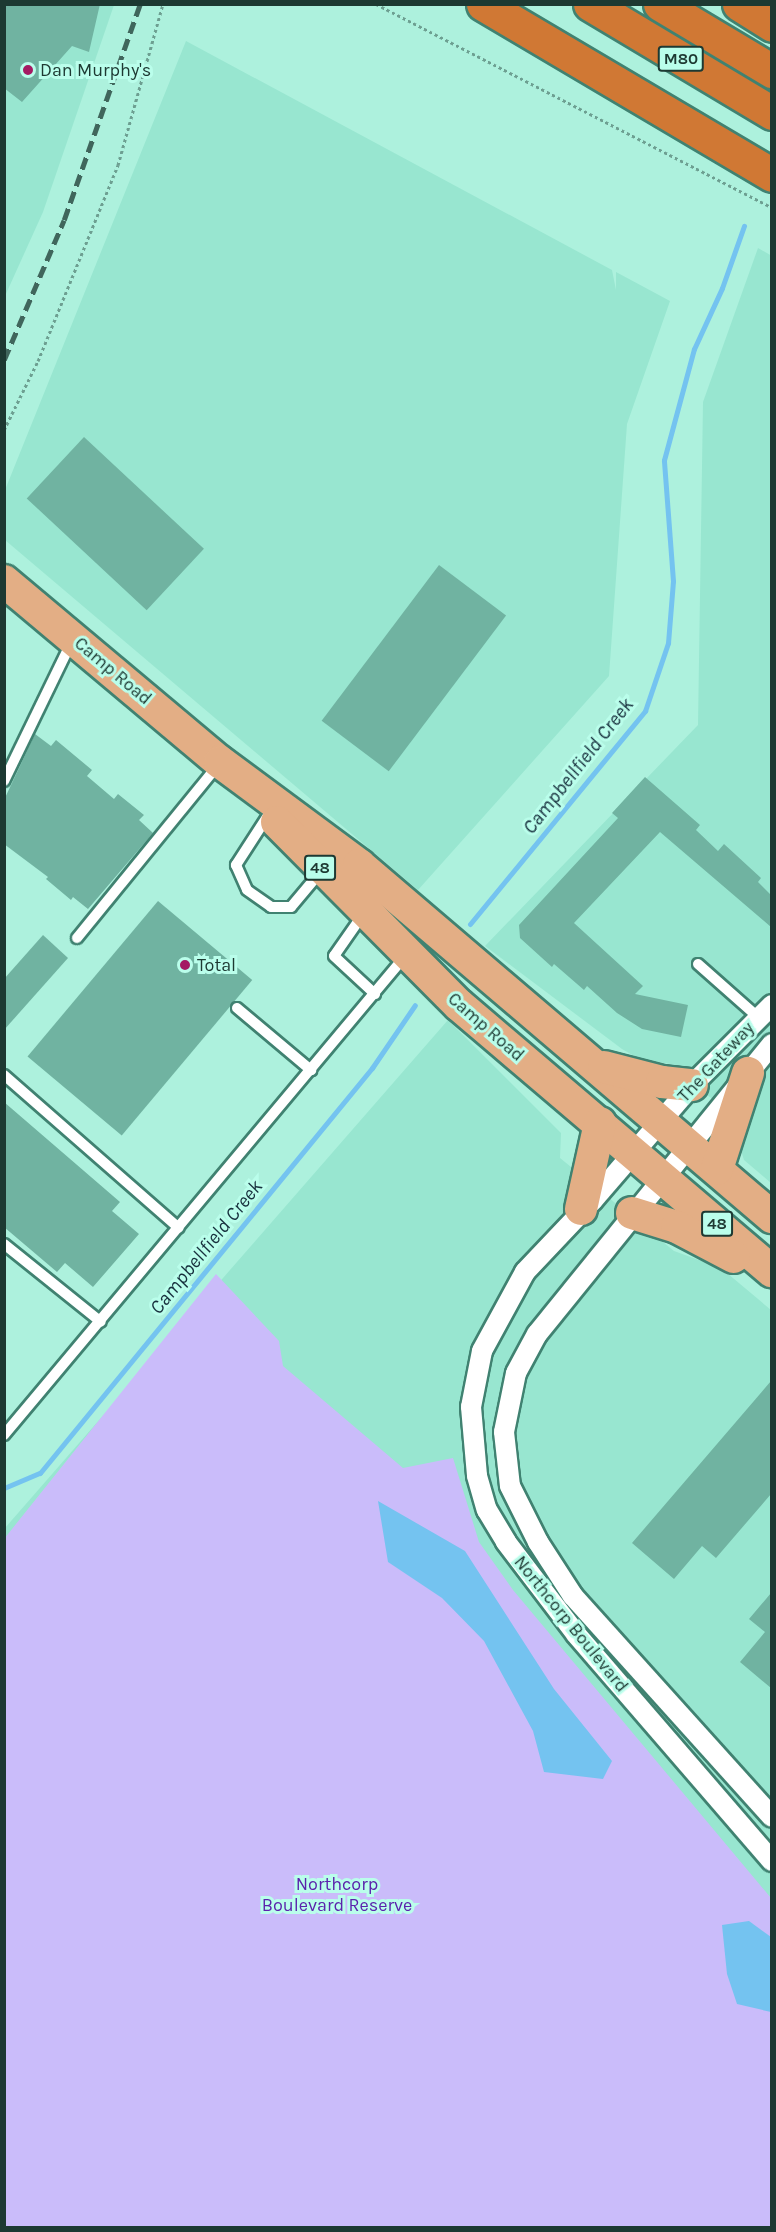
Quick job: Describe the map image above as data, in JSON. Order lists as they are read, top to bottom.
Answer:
{
  "streets": {
    "highway": ["M80"],
    "main road": ["Camp Road", "48"],
    "street": ["The Gateway", "Northcorp Boulevard"]
  },
  "crossings": [
    ["Camp Road", "The Gateway"],
    ["Camp Road", "Northcorp Boulevard"],
    ["The Gateway", "Northcorp Boulevard"]
  ],
  "water": ["Campbellfield Creek"],
  "parks": ["Northcorp Boulevard Reserve"],
  "places": ["Dan Murphy's", "Total"]
}
